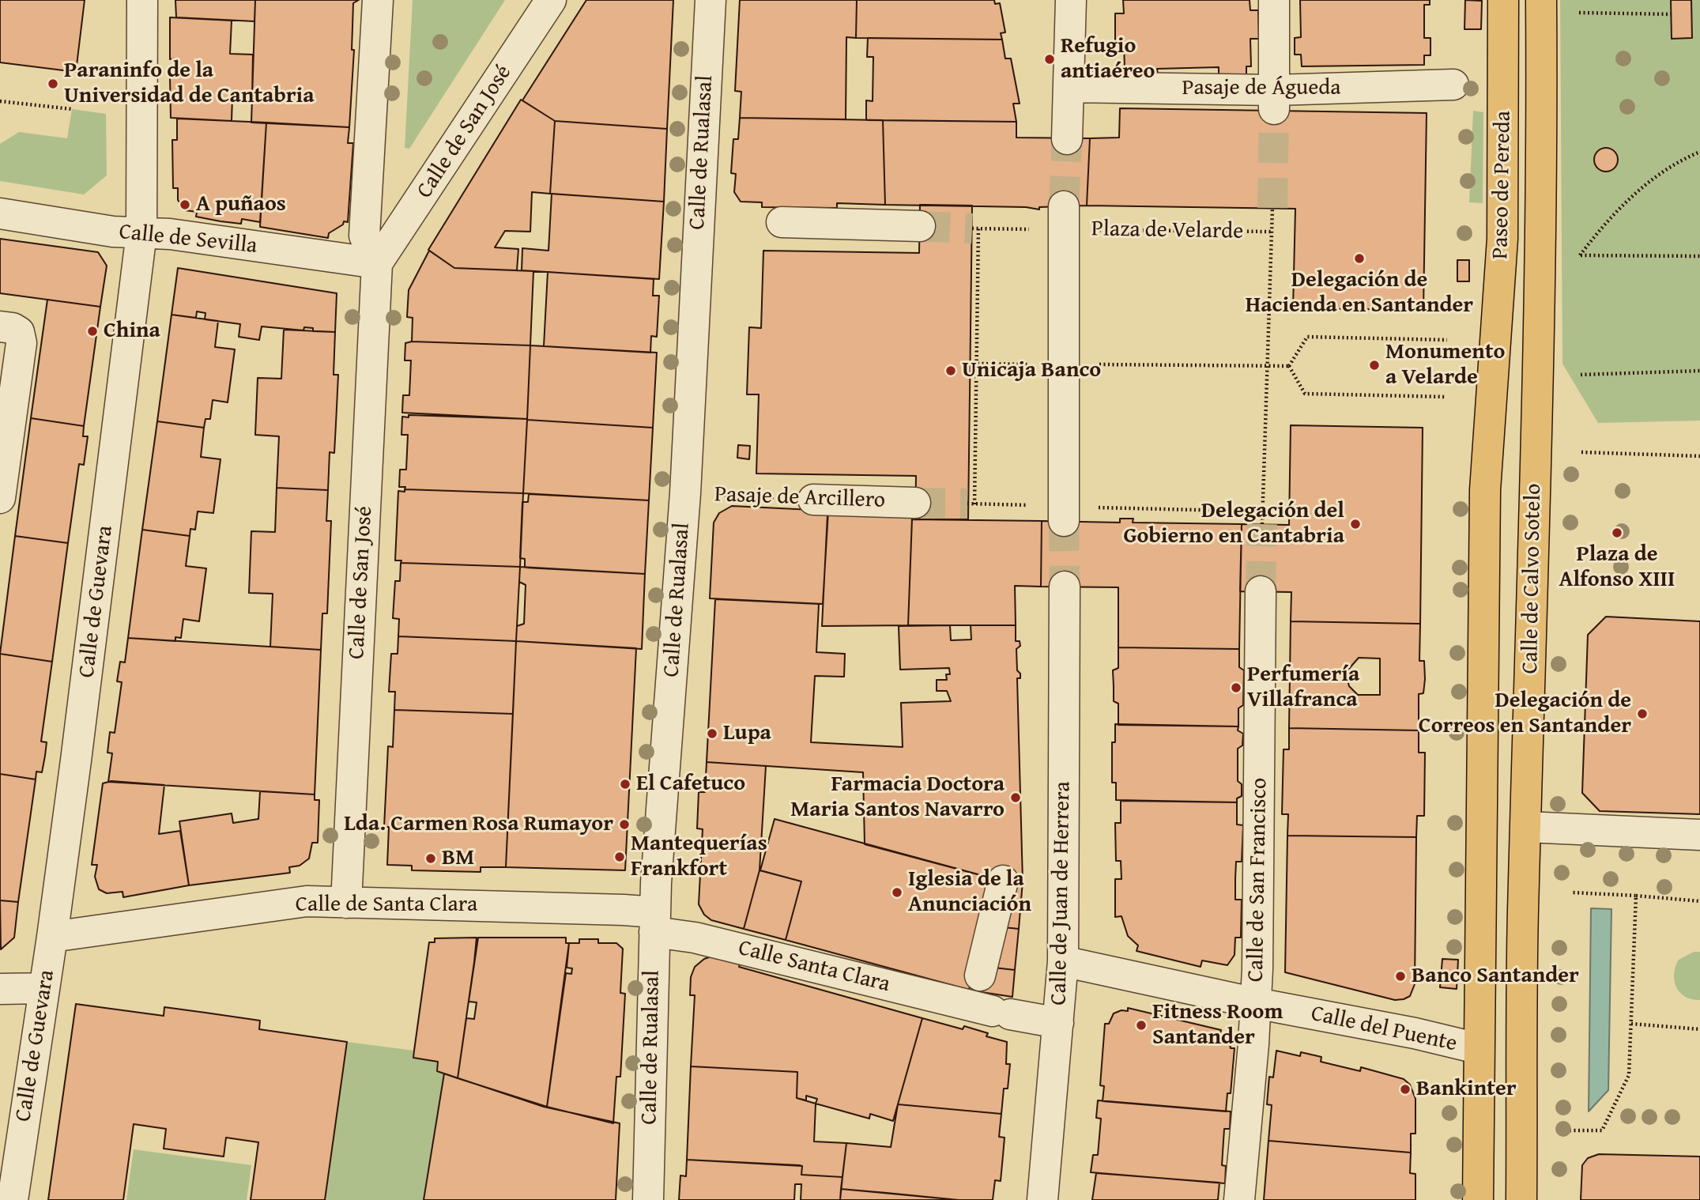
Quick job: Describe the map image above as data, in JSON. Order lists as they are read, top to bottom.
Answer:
{
  "streets": {
    "main road": ["Paseo de Pereda", "Calle de Calvo Sotelo"],
    "street": [
      "Pasaje de Águeda",
      "Calle de San José",
      "Calle de Rualasal",
      "Plaza de Velarde",
      "Calle de Sevilla",
      "Pasaje de Arcillero",
      "Calle de Guevara",
      "Calle de San Francisco",
      "Calle de Juan de Herrera",
      "Calle de Santa Clara",
      "Calle Santa Clara",
      "Calle del Puente"
    ]
  },
  "crossings": [
    ["Calle de San José", "Calle de Sevilla"],
    ["Calle de San José", "Calle de Santa Clara"],
    ["Calle de Rualasal", "Pasaje de Arcillero"],
    ["Calle de Rualasal", "Calle de Santa Clara"],
    ["Calle de Rualasal", "Calle Santa Clara"],
    ["Paseo de Pereda", "Calle de Calvo Sotelo"],
    ["Paseo de Pereda", "Calle del Puente"],
    ["Calle de Sevilla", "Calle de Guevara"],
    ["Calle de Guevara", "Calle de Santa Clara"],
    ["Calle de San Francisco", "Calle del Puente"],
    ["Calle de Juan de Herrera", "Calle Santa Clara"],
    ["Calle de Juan de Herrera", "Calle del Puente"],
    ["Calle de Santa Clara", "Calle Santa Clara"]
  ],
  "places": [
    "Refugio antiaéreo",
    "Paraninfo de la Universidad de Cantabria",
    "A puñaos",
    "Delegación de Hacienda en Santander",
    "China",
    "Monumento a Velarde",
    "Unicaja Banco",
    "Delegación del Gobierno en Cantabria",
    "Plaza de Alfonso XIII",
    "Perfumería Villafranca",
    "Delegación de Correos en Santander",
    "Lupa",
    "El Cafetuco",
    "Farmacia Doctora Maria Santos Navarro",
    "Lda. Carmen Rosa Rumayor",
    "Mantequerías Frankfort",
    "BM",
    "Iglesia de la Anunciación",
    "Banco Santander",
    "Fitness Room Santander",
    "Bankinter"
  ]
}
